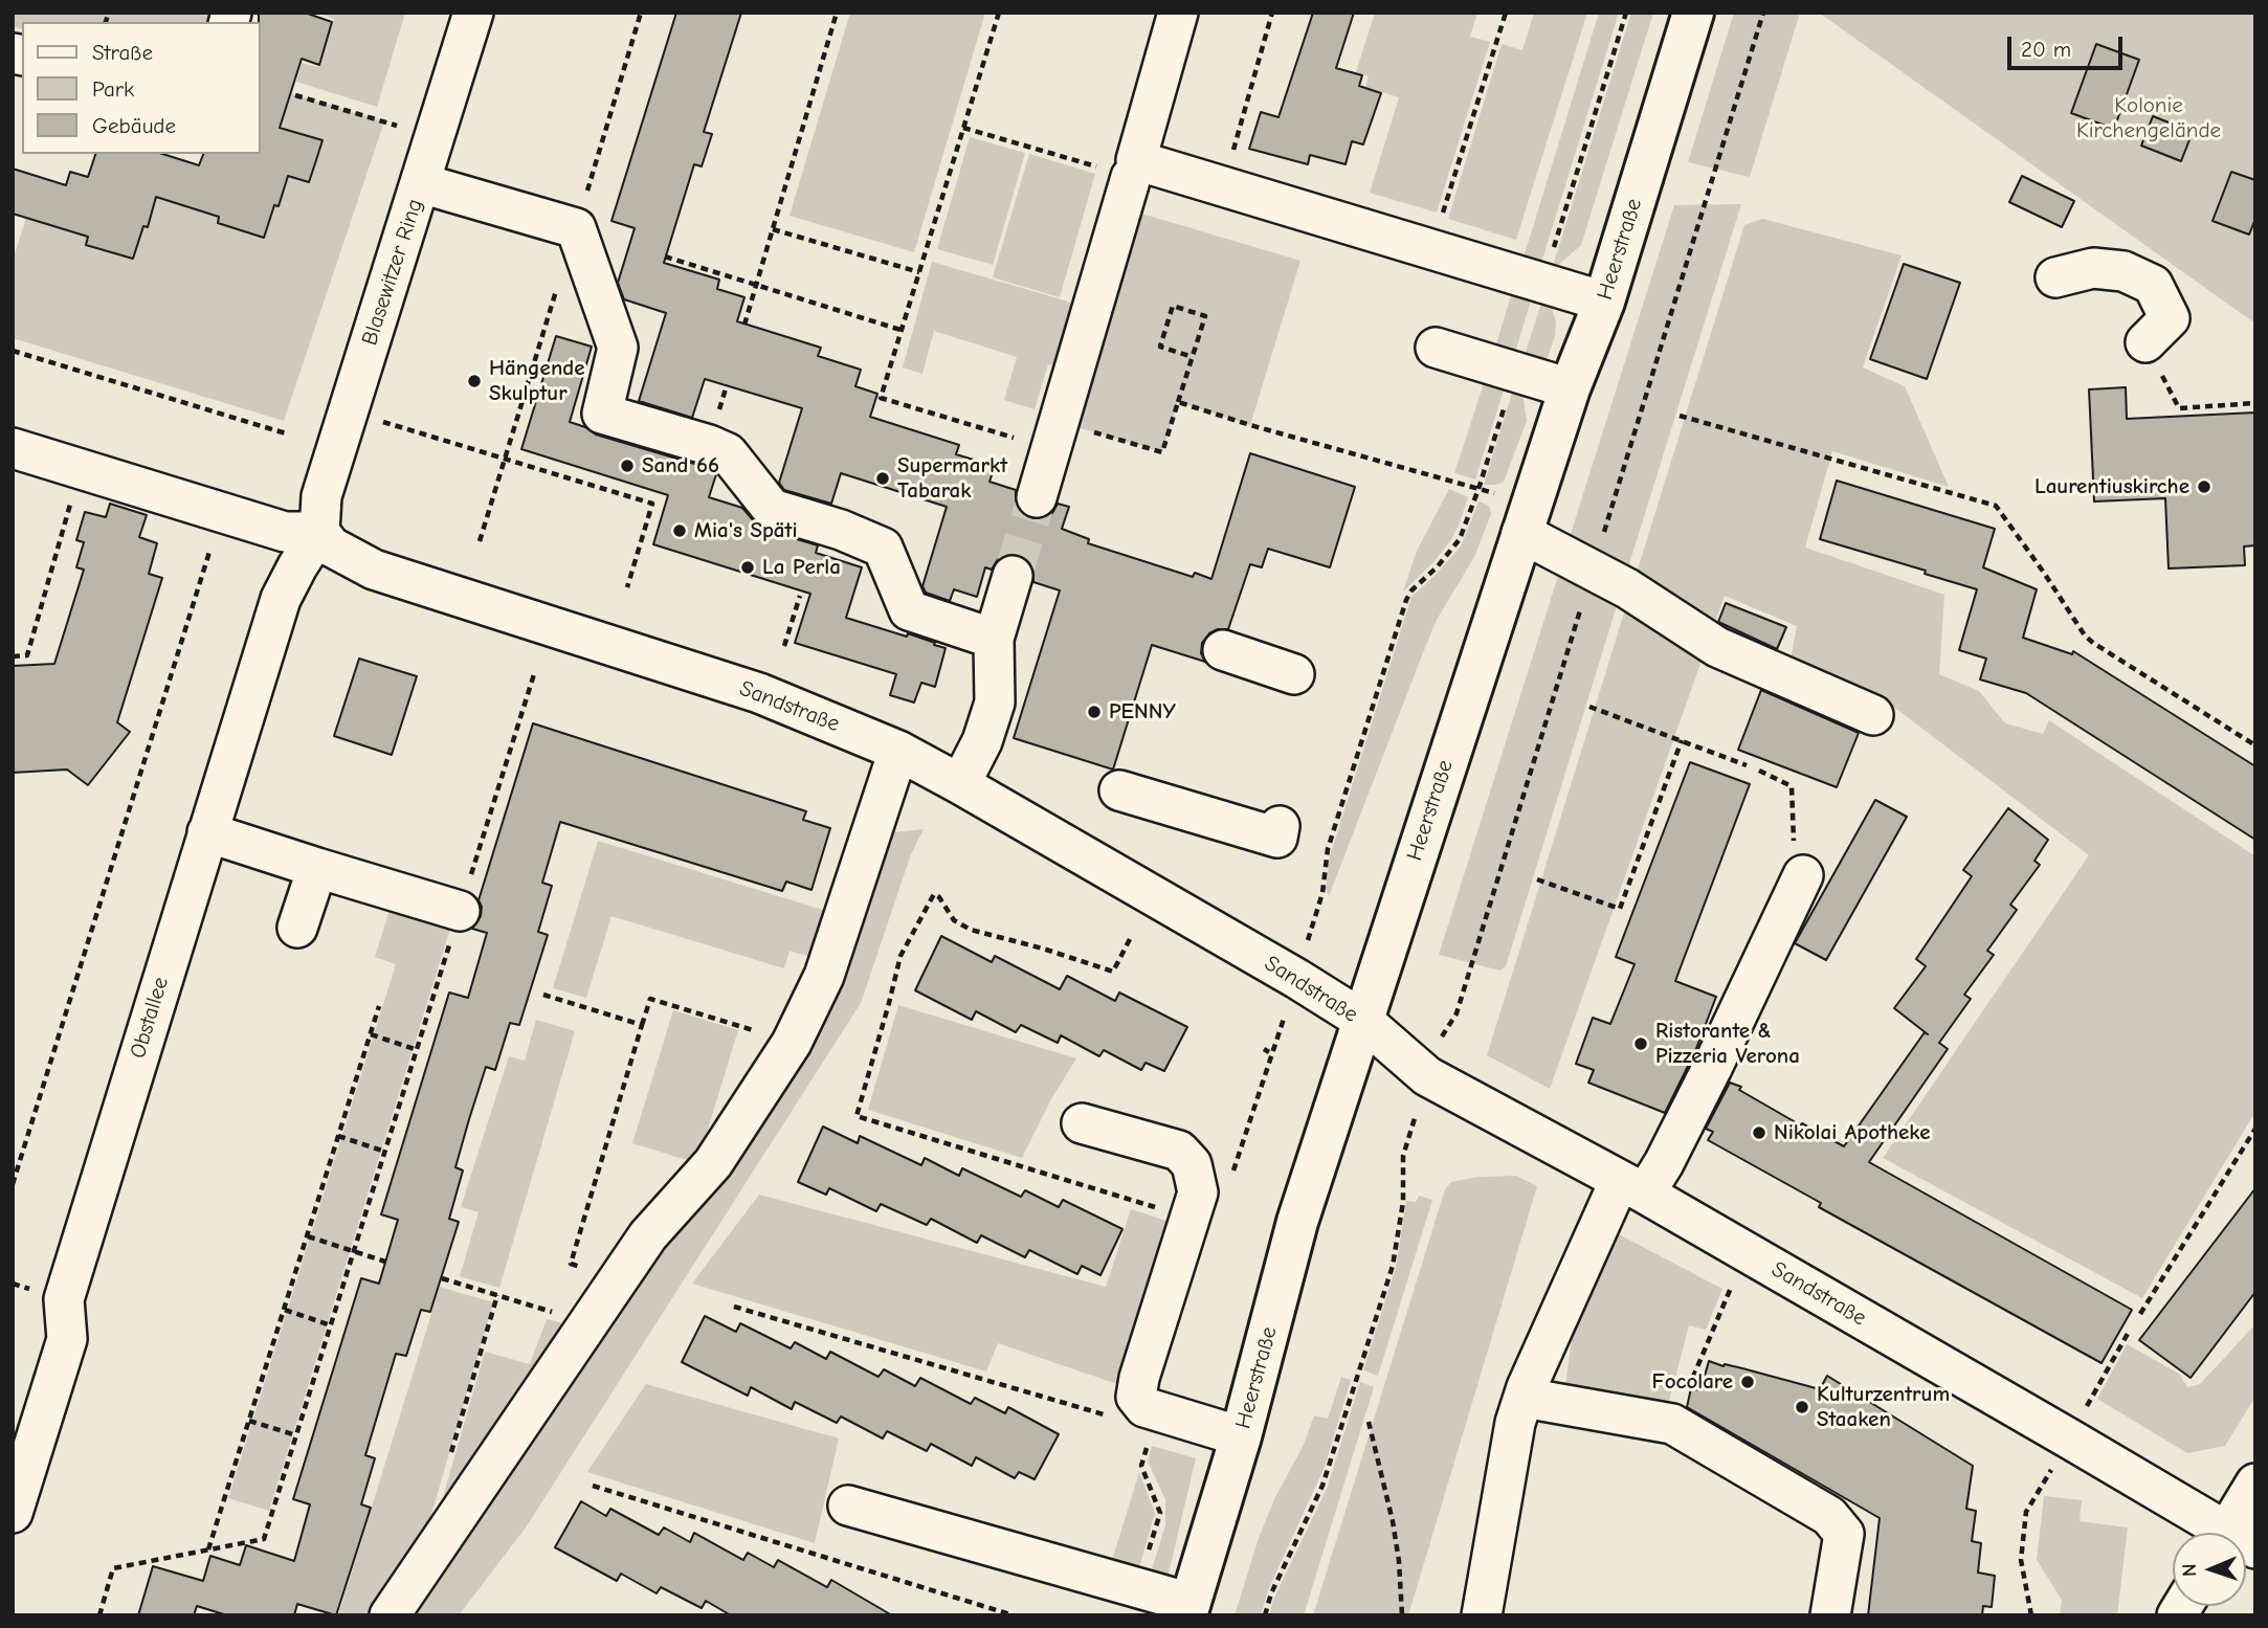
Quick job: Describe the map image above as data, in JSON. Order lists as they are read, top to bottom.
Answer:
{
  "streets": {
    "main road": ["Heerstraße"],
    "street": ["Blasewitzer Ring", "Sandstraße", "Obstallee"]
  },
  "crossings": [
    ["Heerstraße", "Sandstraße"],
    ["Blasewitzer Ring", "Sandstraße"],
    ["Blasewitzer Ring", "Obstallee"],
    ["Sandstraße", "Obstallee"]
  ],
  "parks": ["Kolonie Kirchengelände"],
  "places": [
    "Hängende Skulptur",
    "Sand 66",
    "Supermarkt Tabarak",
    "Laurentiuskirche",
    "Mia's Späti",
    "La Perla",
    "PENNY",
    "Ristorante & Pizzeria Verona",
    "Nikolai Apotheke",
    "Focolare",
    "Kulturzentrum Staaken"
  ],
  "legend": ["Straße", "Park", "Gebäude"],
  "scale_bar": "20 m",
  "north": "left"
}
